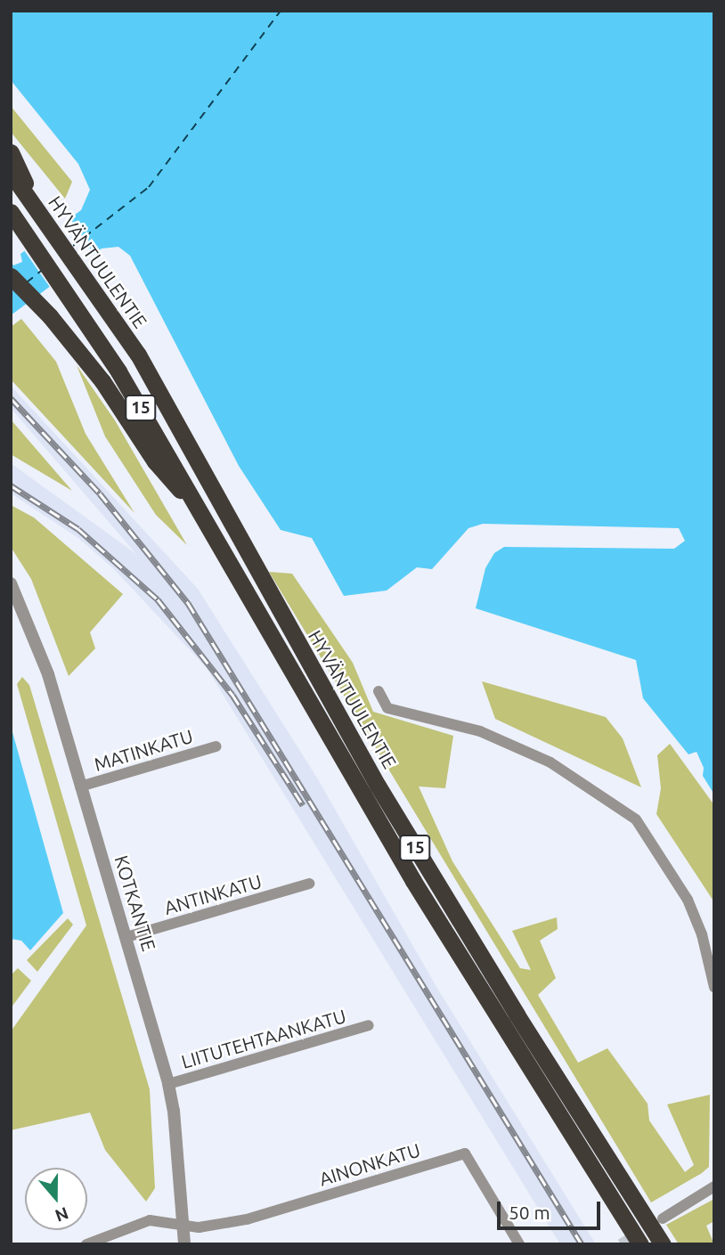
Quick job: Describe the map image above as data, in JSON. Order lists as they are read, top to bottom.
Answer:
{
  "streets": {
    "highway": ["HYVÄNTUULENTIE", "15"],
    "street": [
      "MATINKATU",
      "ANTINKATU",
      "KOTKANTIE",
      "LIITUTEHTAANKATU",
      "AINONKATU"
    ]
  },
  "crossings": [
    ["MATINKATU", "KOTKANTIE"],
    ["ANTINKATU", "KOTKANTIE"],
    ["KOTKANTIE", "LIITUTEHTAANKATU"],
    ["KOTKANTIE", "AINONKATU"]
  ],
  "scale_bar": "50 m",
  "north": "bottom"
}
